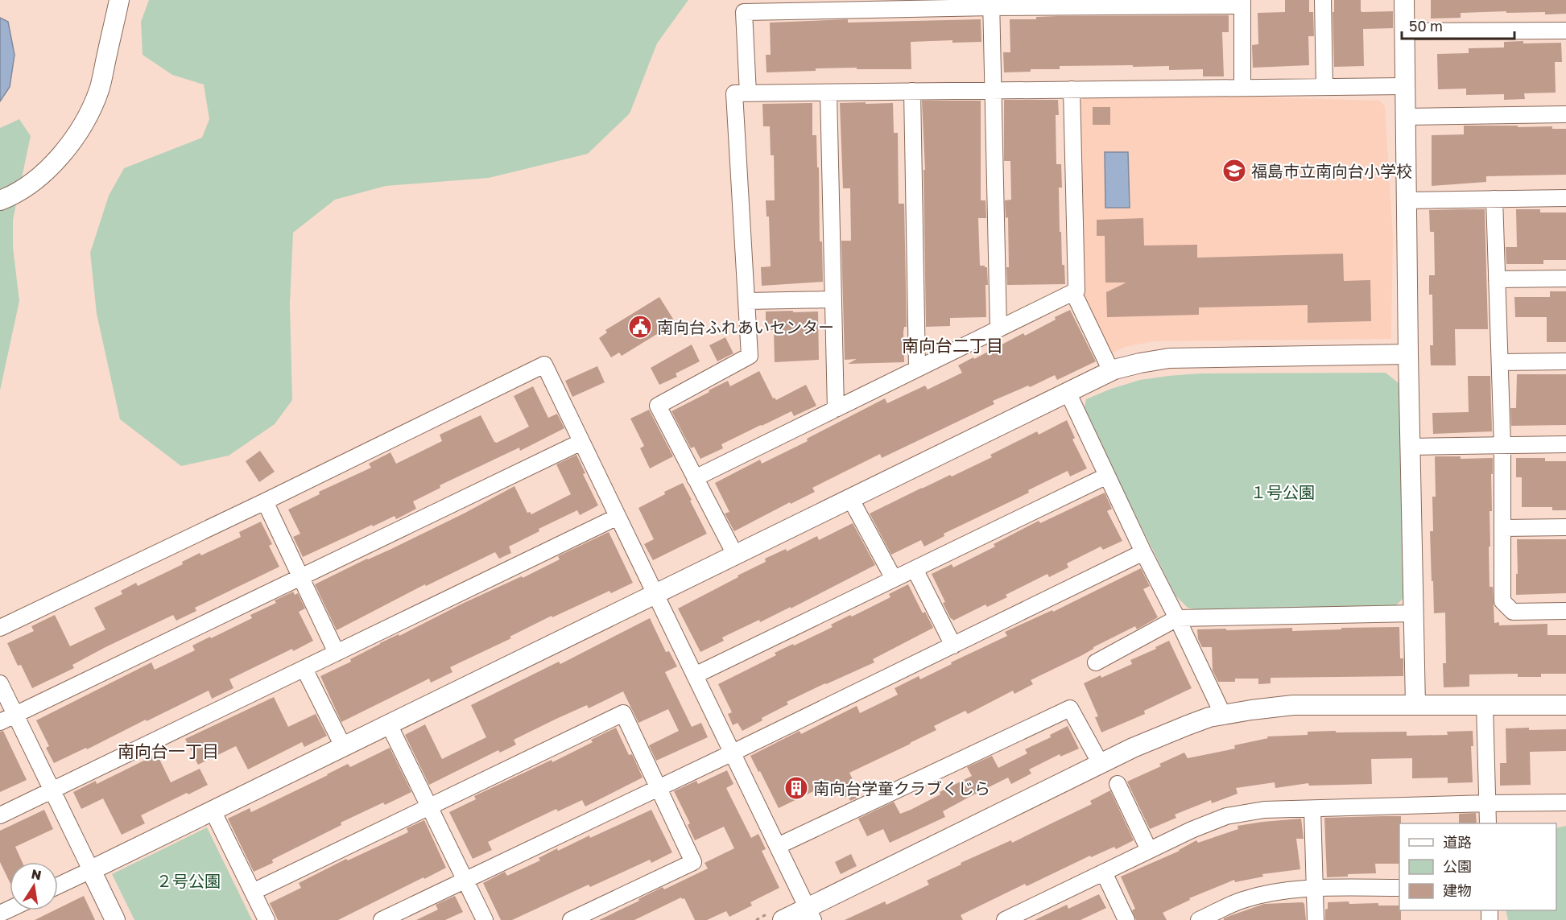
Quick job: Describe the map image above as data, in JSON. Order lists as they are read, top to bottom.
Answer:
{
  "districts": ["南向台二丁目", "南向台一丁目"],
  "parks": ["１号公園", "２号公園"],
  "places": {
    "school or university": ["福島市立南向台小学校"],
    "public building": ["南向台ふれあいセンター"],
    "building": ["南向台学童クラブくじら"]
  },
  "legend": ["道路", "公園", "建物"],
  "scale_bar": "50 m",
  "north": "top"
}
